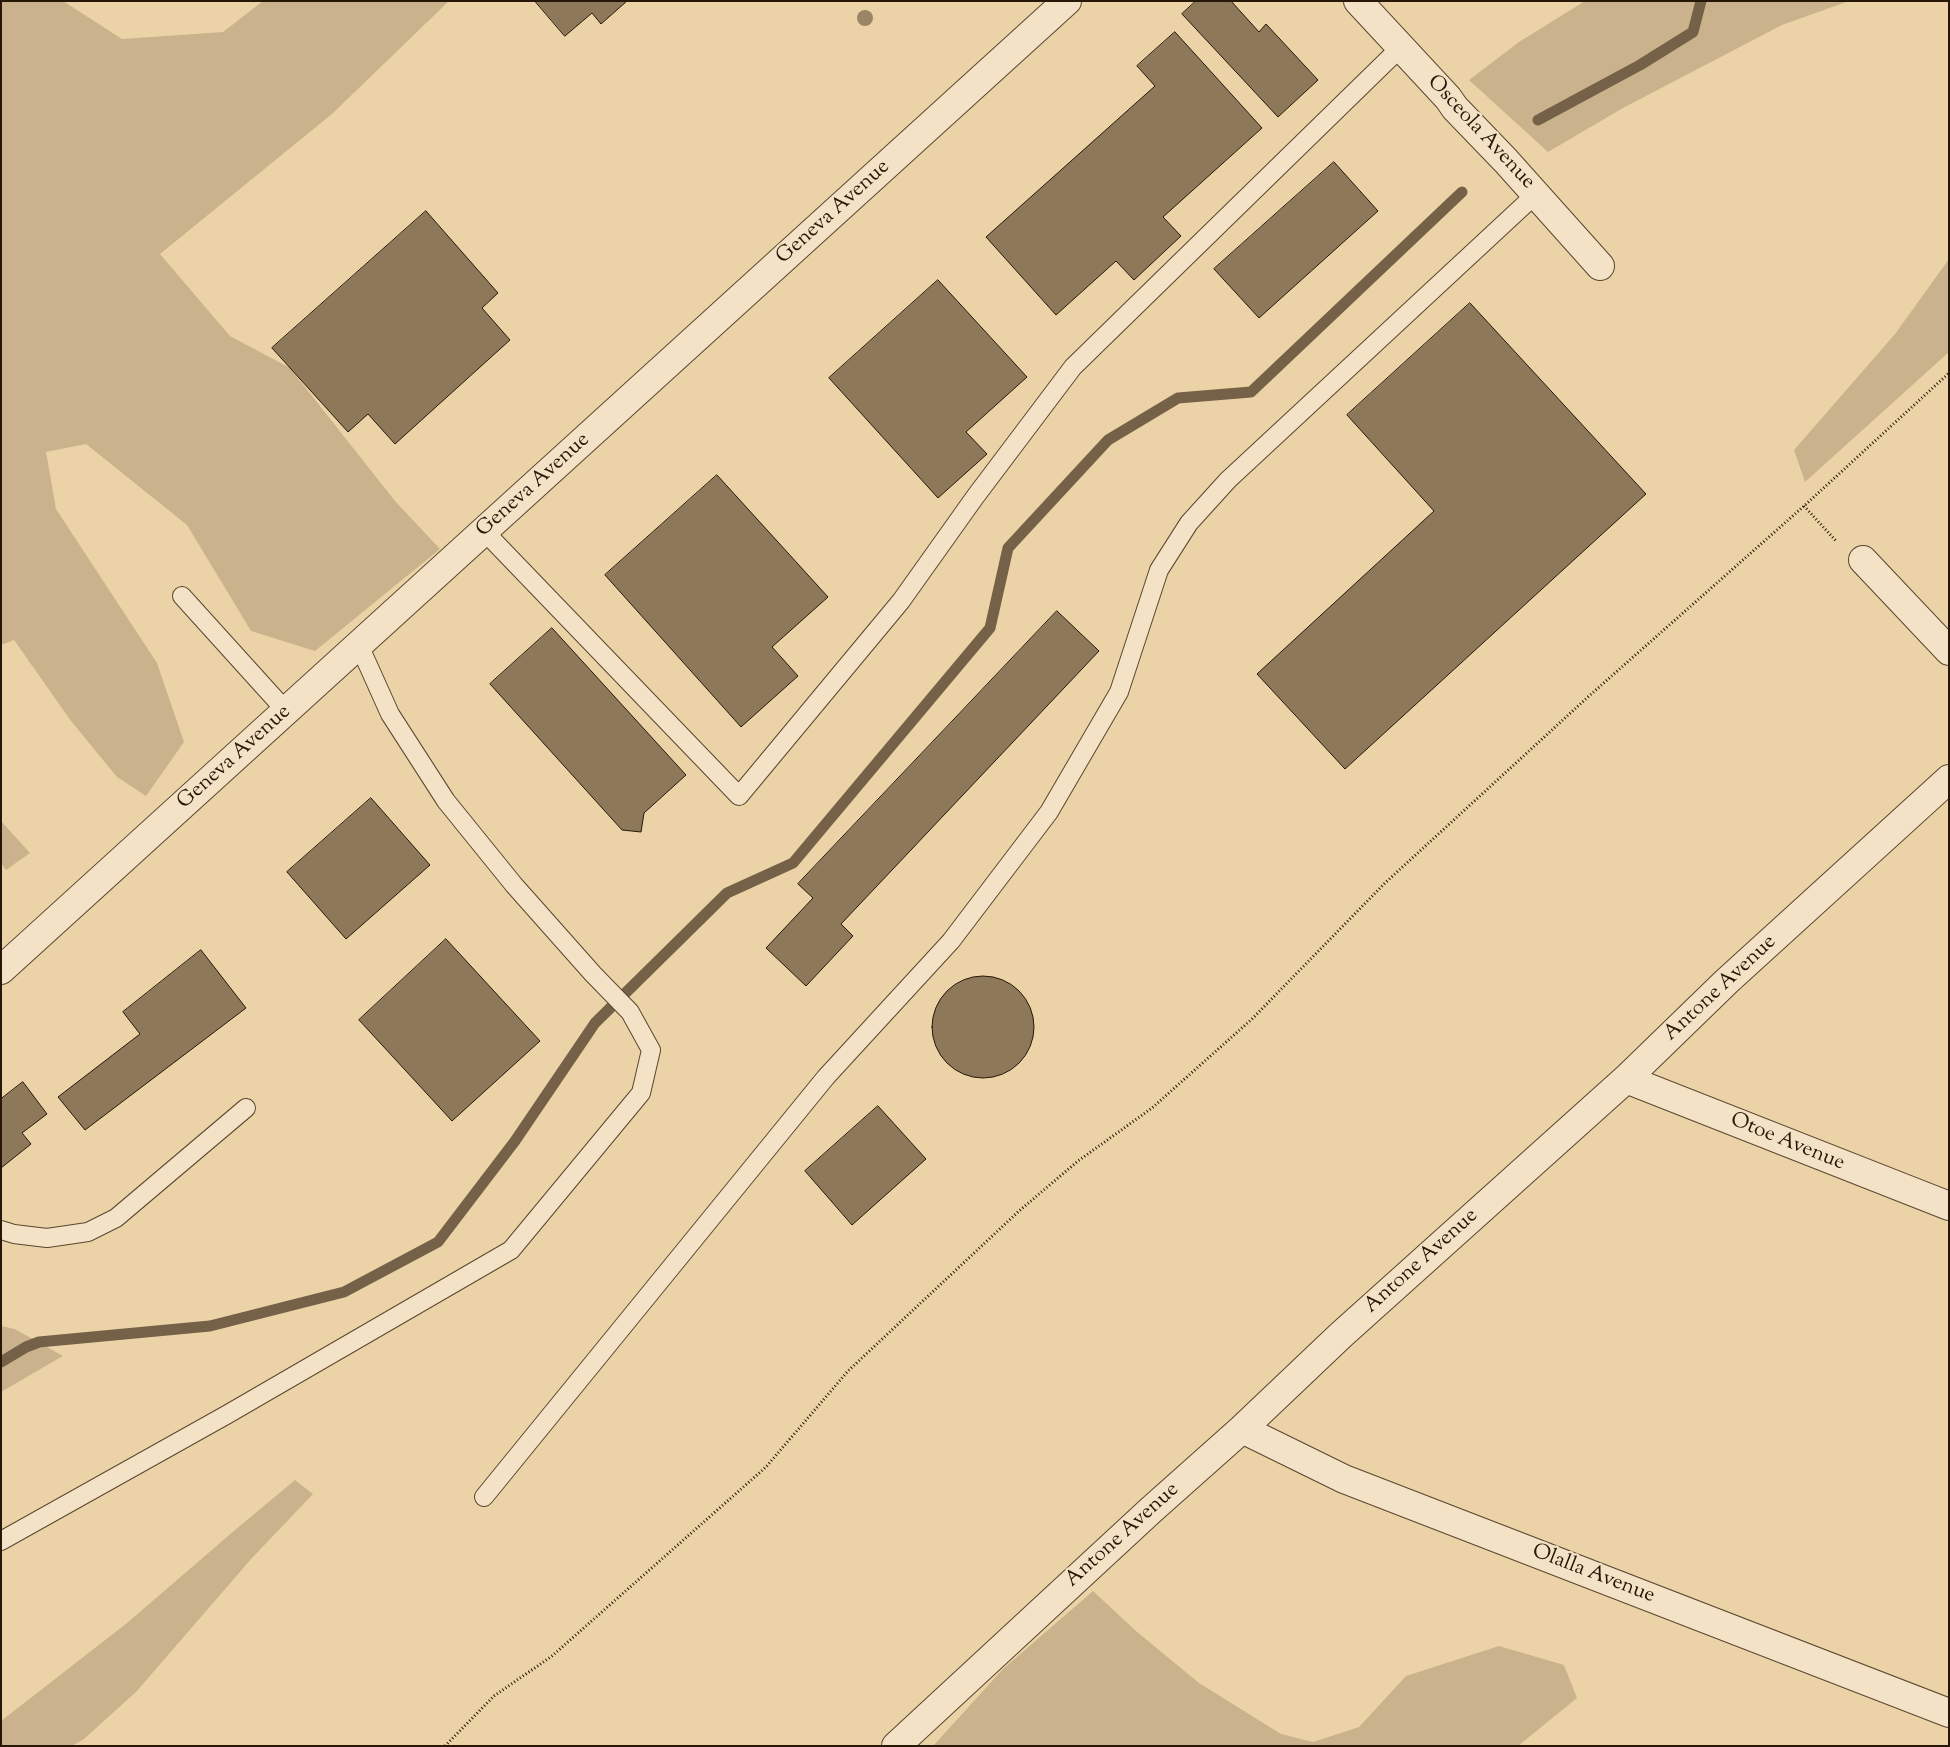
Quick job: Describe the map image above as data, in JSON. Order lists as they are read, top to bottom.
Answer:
{
  "streets": {
    "street": [
      "Osceola Avenue",
      "Geneva Avenue",
      "Antone Avenue",
      "Otoe Avenue",
      "Olalla Avenue"
    ]
  },
  "crossings": [
    ["Antone Avenue", "Otoe Avenue"],
    ["Antone Avenue", "Olalla Avenue"]
  ]
}
